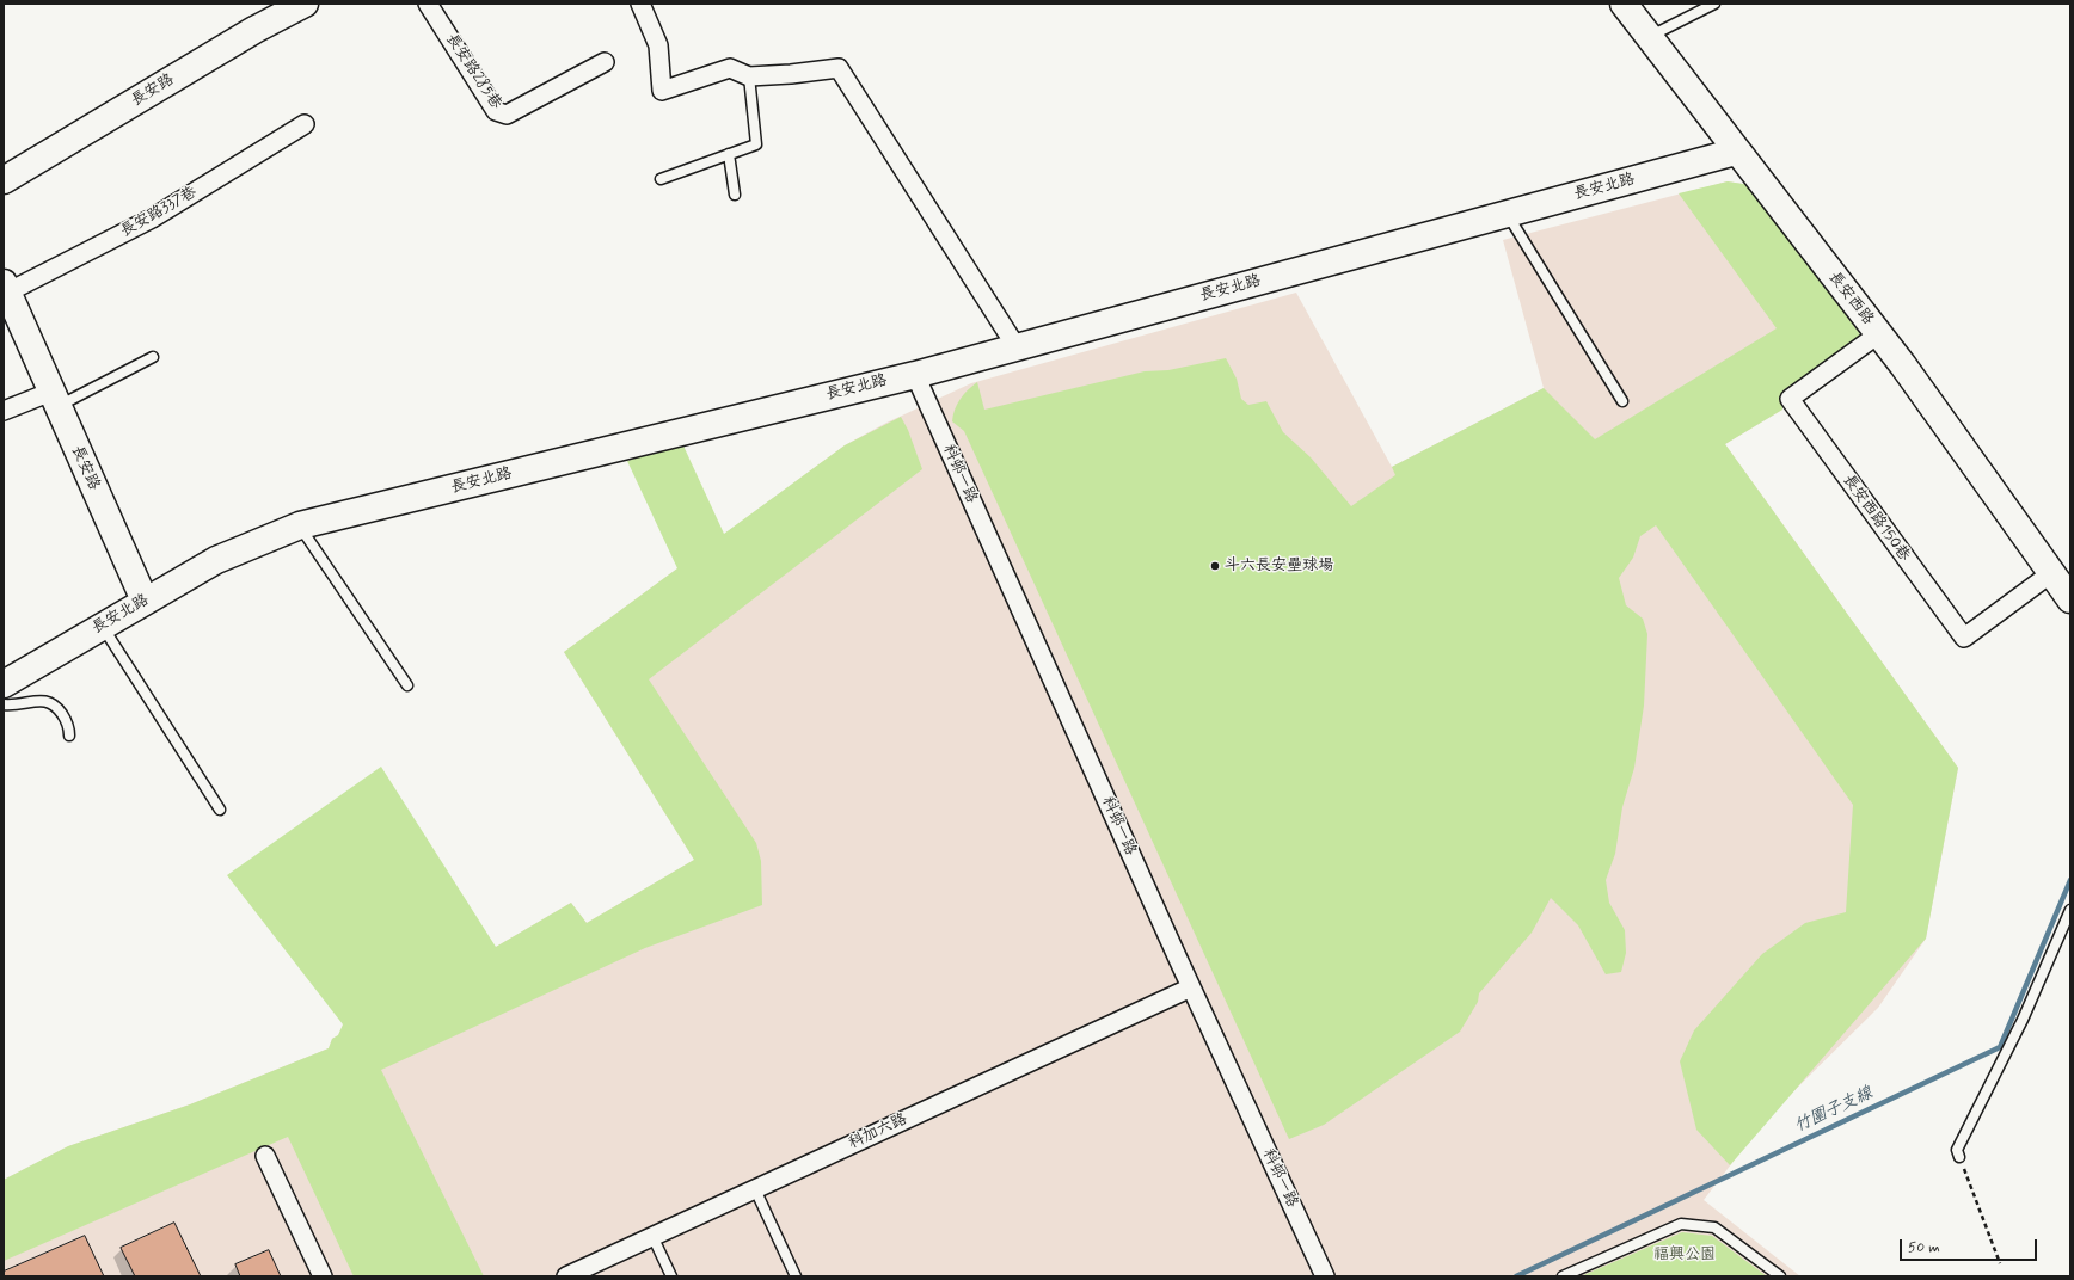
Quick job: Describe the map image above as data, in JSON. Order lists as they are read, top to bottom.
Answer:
{
  "streets": {
    "street": [
      "長安路285巷",
      "長安路",
      "長安北路",
      "長安路337巷",
      "長安西路",
      "科邨一路",
      "長安西路150巷",
      "科加六路"
    ]
  },
  "crossings": [
    ["長安路", "長安北路"],
    ["長安路", "長安路337巷"],
    ["長安北路", "長安西路"],
    ["長安北路", "科邨一路"],
    ["長安西路", "長安西路150巷"],
    ["科邨一路", "科加六路"]
  ],
  "water": ["竹圍子支線"],
  "parks": ["福興公園"],
  "places": ["斗六長安壘球場"],
  "scale_bar": "50 m"
}
